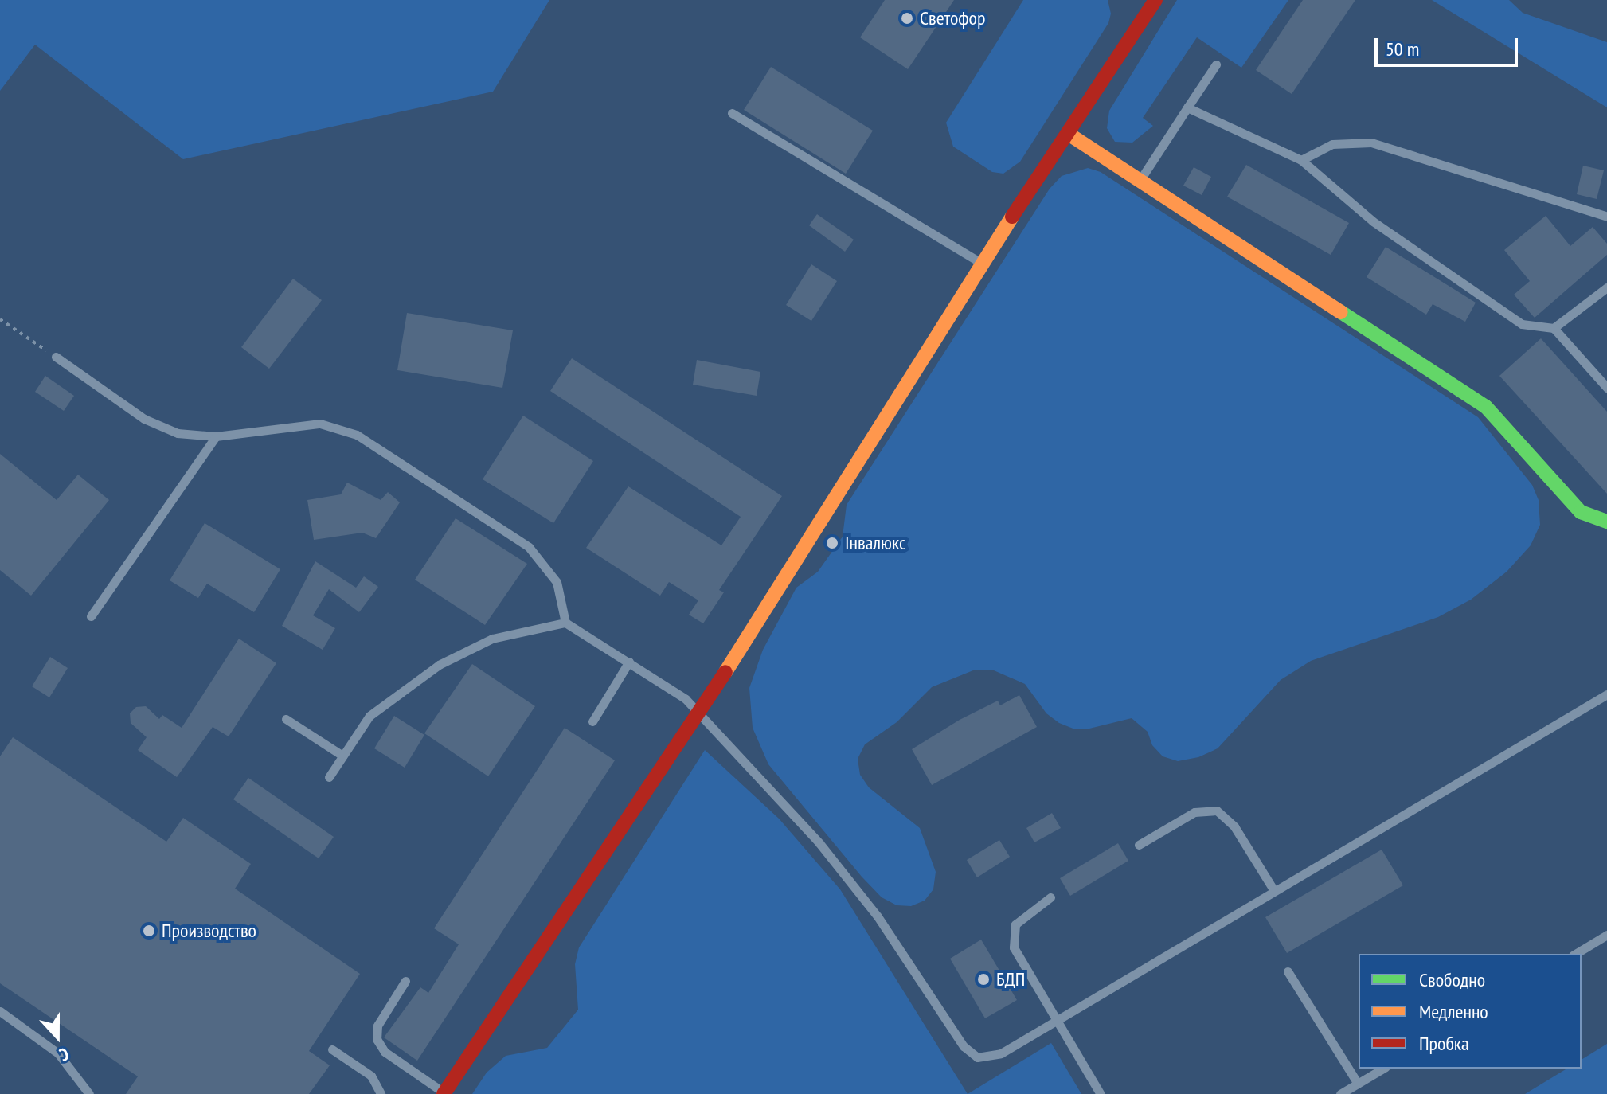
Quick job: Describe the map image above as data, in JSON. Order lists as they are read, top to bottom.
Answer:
{
  "places": [
    "Светофор",
    "Інвалюкс",
    "Производство",
    "БДП"
  ],
  "legend": ["Свободно", "Медленно", "Пробка"],
  "scale_bar": "50 m",
  "north": "bottom"
}
